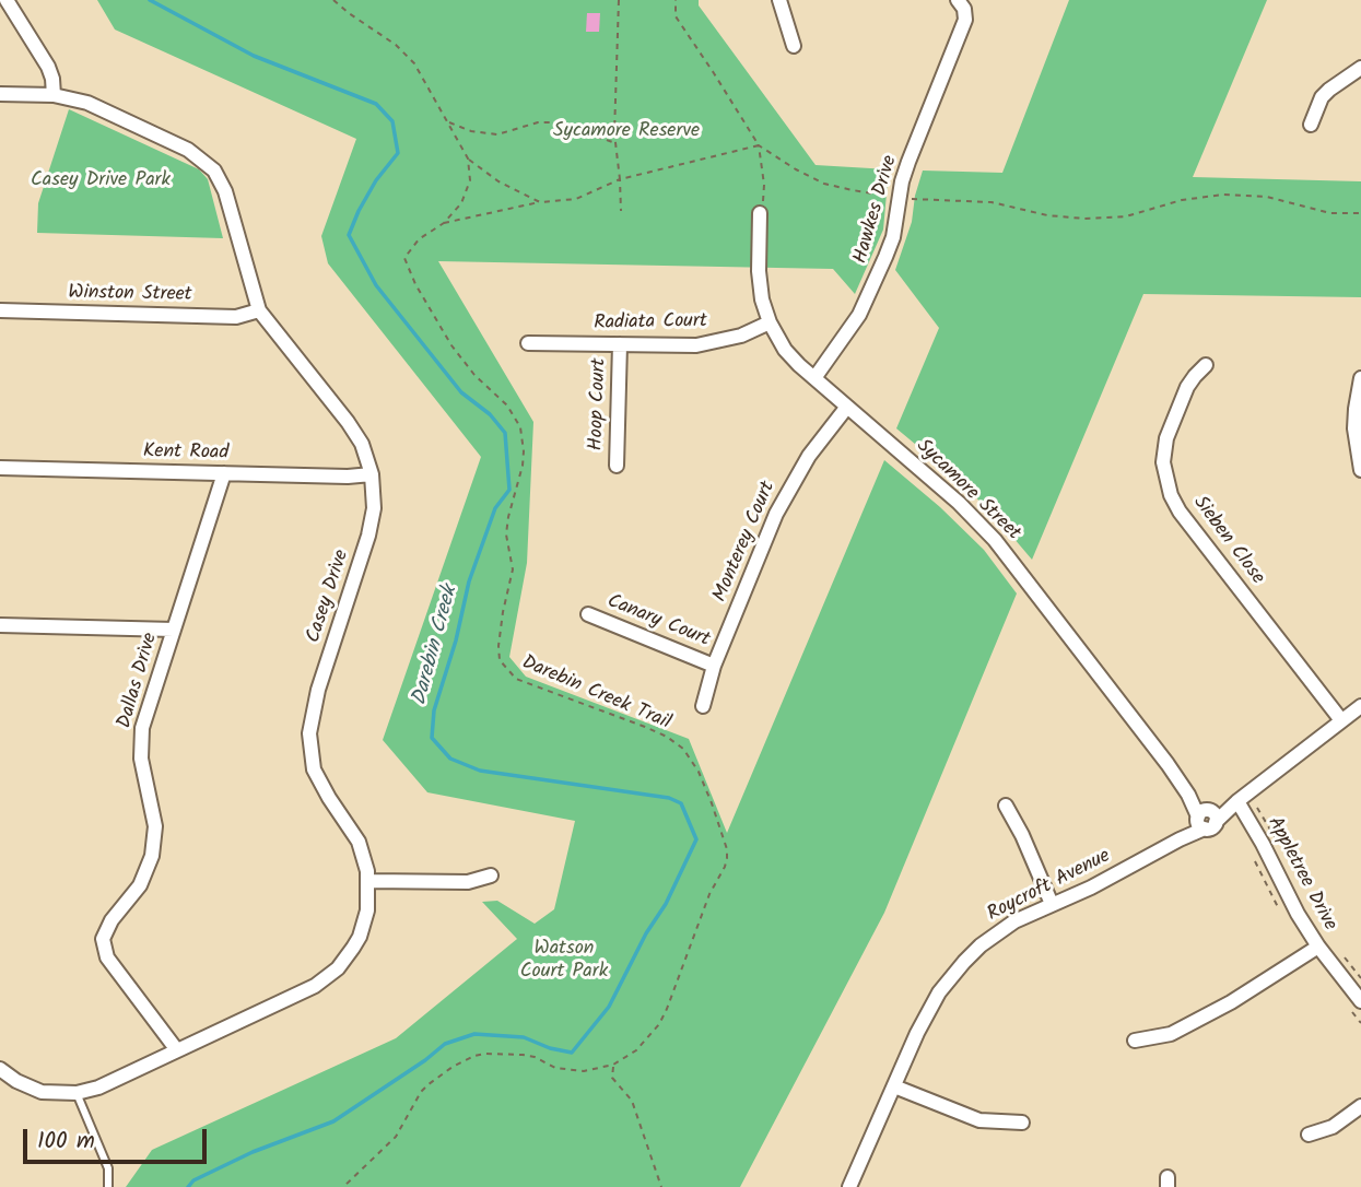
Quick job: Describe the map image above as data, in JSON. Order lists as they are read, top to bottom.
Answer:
{
  "streets": {
    "street": [
      "Hawkes Drive",
      "Winston Street",
      "Radiata Court",
      "Hoop Court",
      "Kent Road",
      "Sycamore Street",
      "Sieben Close",
      "Monterey Court",
      "Casey Drive",
      "Canary Court",
      "Dallas Drive",
      "Appletree Drive",
      "Roycroft Avenue"
    ],
    "path": ["Darebin Creek Trail"]
  },
  "crossings": [
    ["Hawkes Drive", "Sycamore Street"],
    ["Winston Street", "Casey Drive"],
    ["Radiata Court", "Hoop Court"],
    ["Radiata Court", "Sycamore Street"],
    ["Kent Road", "Casey Drive"],
    ["Kent Road", "Dallas Drive"],
    ["Sycamore Street", "Monterey Court"],
    ["Sycamore Street", "Roycroft Avenue"],
    ["Sieben Close", "Roycroft Avenue"],
    ["Monterey Court", "Canary Court"],
    ["Casey Drive", "Dallas Drive"],
    ["Appletree Drive", "Roycroft Avenue"]
  ],
  "water": ["Darebin Creek"],
  "parks": ["Sycamore Reserve", "Casey Drive Park", "Watson Court Park"],
  "scale_bar": "100 m"
}
